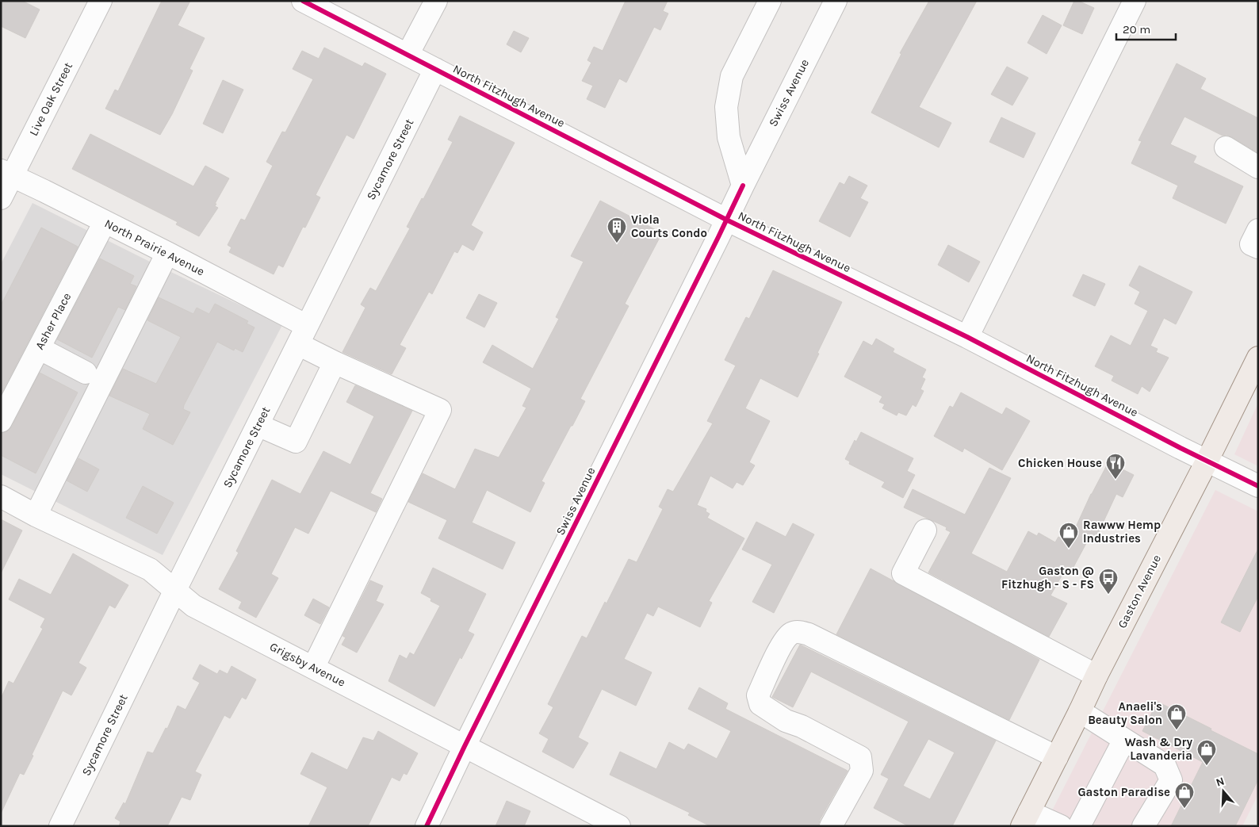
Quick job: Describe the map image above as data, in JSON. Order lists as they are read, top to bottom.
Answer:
{
  "streets": {
    "main road": ["Gaston Avenue"],
    "street": [
      "Swiss Avenue",
      "North Fitzhugh Avenue",
      "Live Oak Street",
      "Sycamore Street",
      "North Prairie Avenue",
      "Asher Place",
      "Grigsby Avenue"
    ]
  },
  "crossings": [
    ["Swiss Avenue", "North Fitzhugh Avenue"],
    ["Swiss Avenue", "Grigsby Avenue"],
    ["North Fitzhugh Avenue", "Sycamore Street"],
    ["North Fitzhugh Avenue", "Gaston Avenue"],
    ["Live Oak Street", "North Prairie Avenue"],
    ["Sycamore Street", "North Prairie Avenue"],
    ["Sycamore Street", "Grigsby Avenue"],
    ["North Prairie Avenue", "Asher Place"],
    ["North Prairie Avenue", "Grigsby Avenue"]
  ],
  "places": {
    "building": ["Viola Courts Condo"],
    "restaurant": ["Chicken House"],
    "shop": [
      "Rawww Hemp Industries",
      "Anaeli's Beauty Salon",
      "Wash & Dry Lavanderia",
      "Gaston Paradise"
    ],
    "bus stop": ["Gaston @ Fitzhugh - S - FS"]
  },
  "scale_bar": "20 m",
  "north": "top"
}
